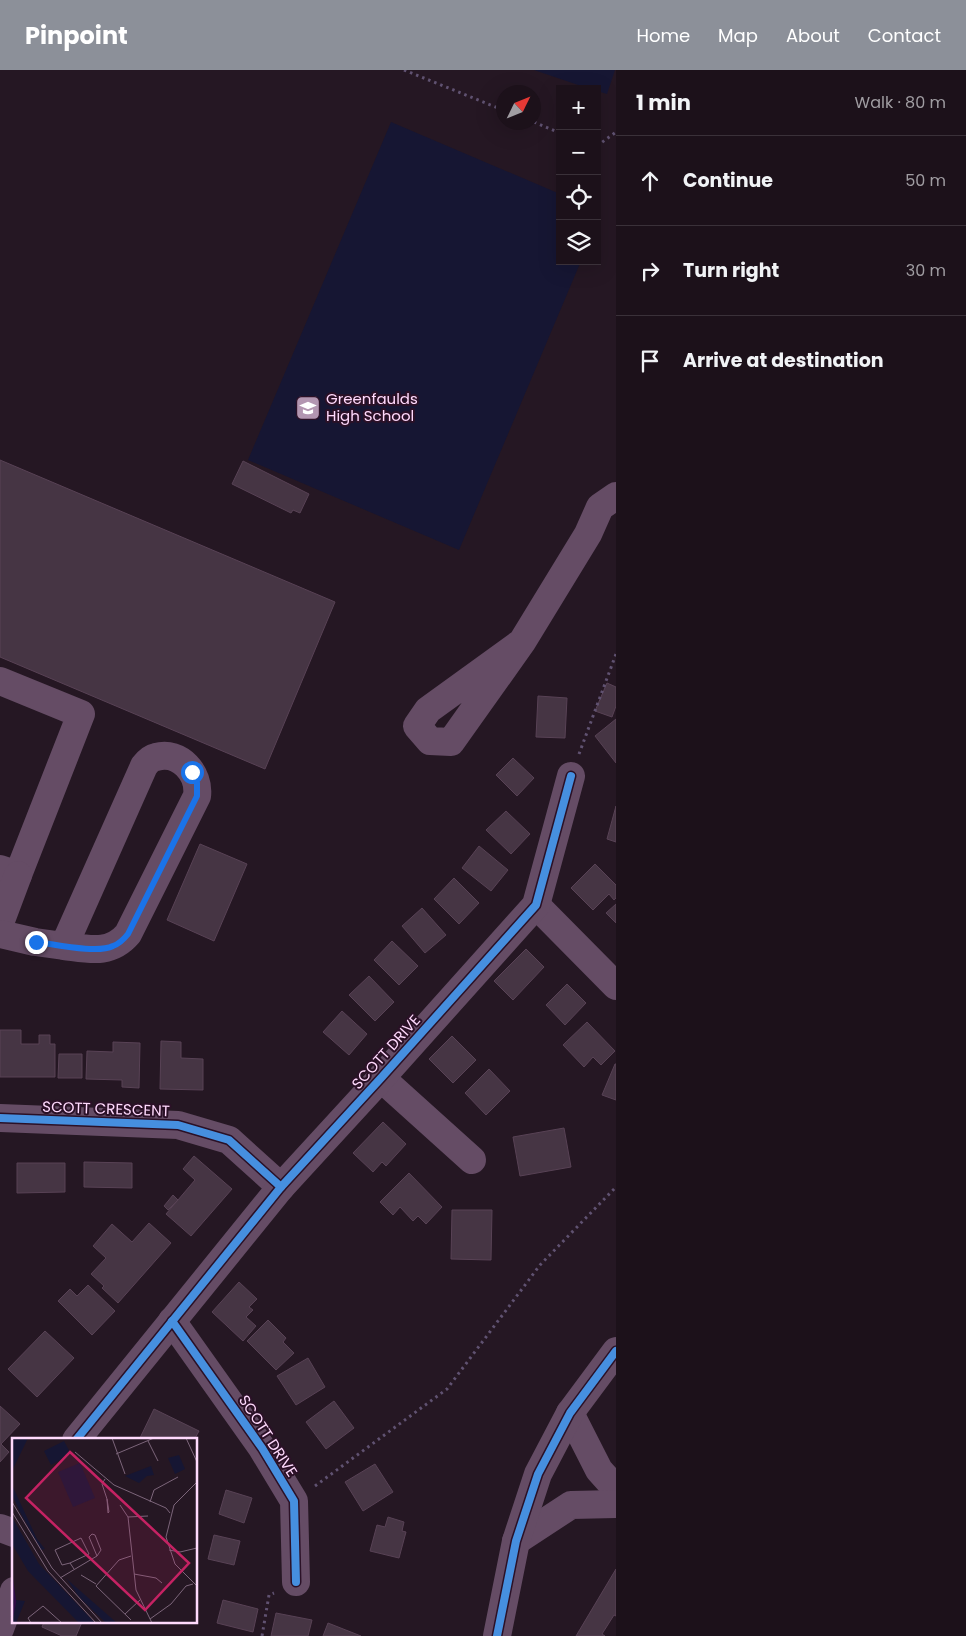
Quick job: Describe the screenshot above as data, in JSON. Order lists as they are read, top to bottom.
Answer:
{
  "streets": {
    "street": ["SCOTT DRIVE", "SCOTT CRESCENT"]
  },
  "crossings": [
    ["SCOTT DRIVE", "SCOTT CRESCENT"]
  ],
  "places": {
    "school or university": ["Greenfaulds High School"]
  },
  "north": "top right",
  "page": {
    "header": "Pinpoint",
    "nav": [
      "Home",
      "Map",
      "About",
      "Contact"
    ],
    "heading": ["1 min", "Walk · 80 m"],
    "map_buttons": ["+", "−"],
    "list": [
      ["Continue", "50 m"],
      ["Turn right", "30 m"],
      "Arrive at destination"
    ]
  }
}
